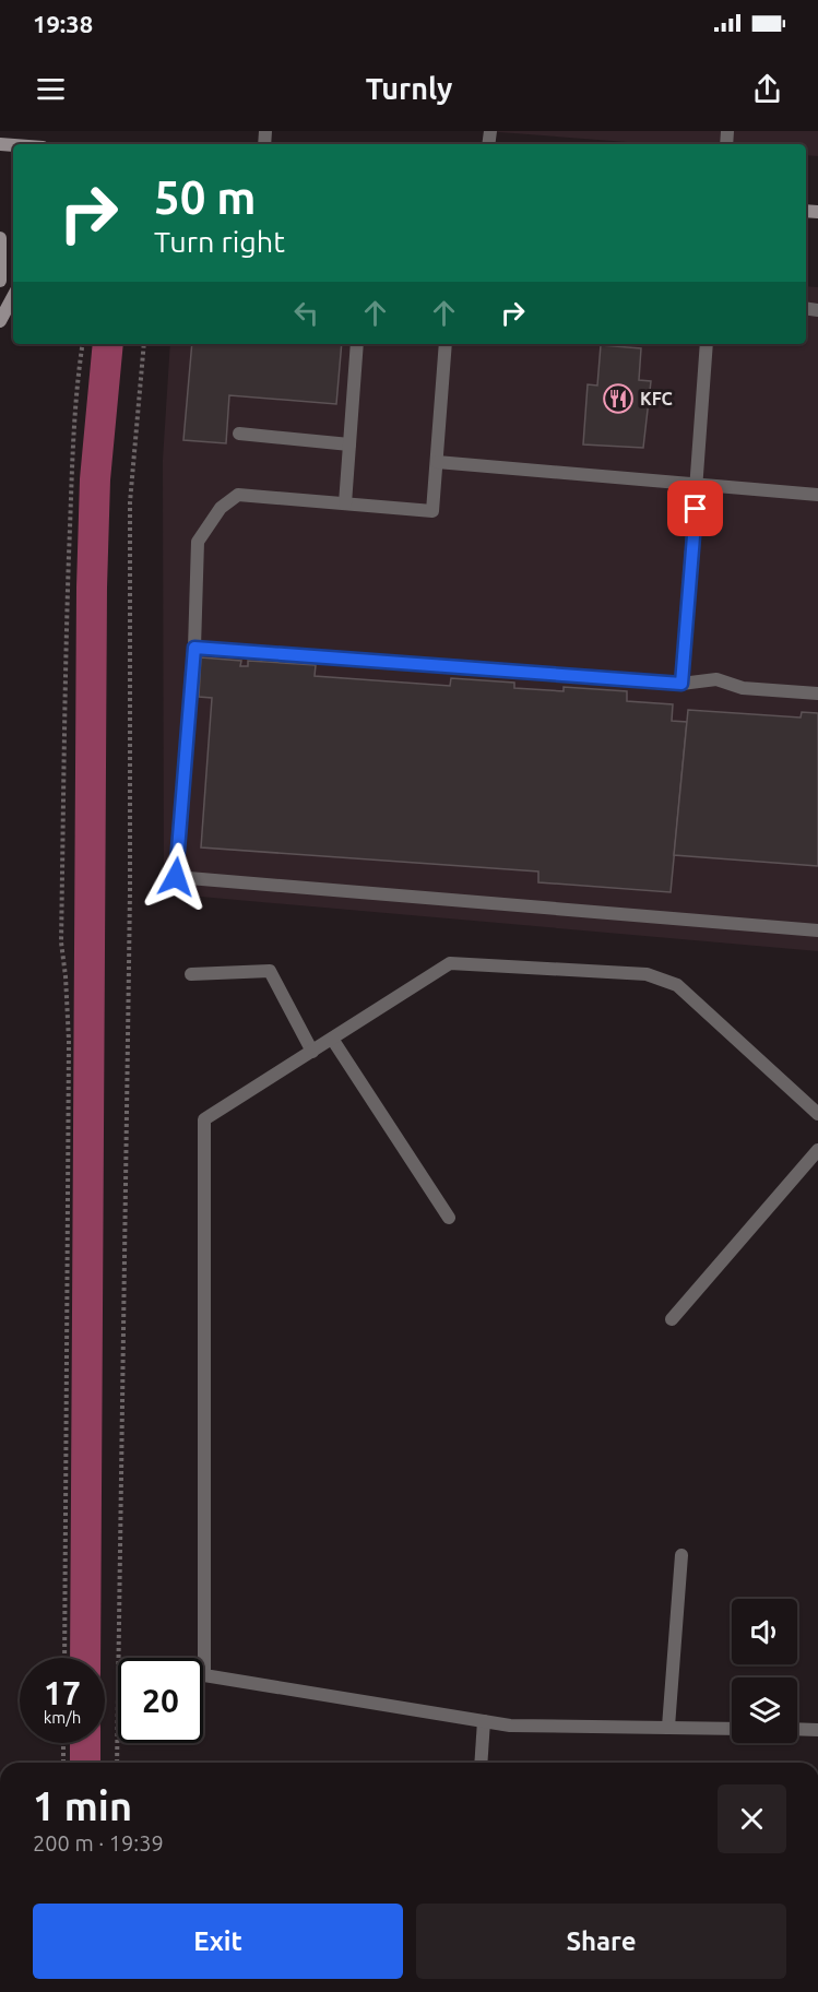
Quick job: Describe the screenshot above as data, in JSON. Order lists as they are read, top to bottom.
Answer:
{
  "places": {
    "restaurant": ["KFC"]
  },
  "page": {
    "status": "19:38",
    "header": "Turnly",
    "turn": ["50 m", "Turn right"],
    "speed": "17 km/h",
    "limit": "20",
    "heading": ["1 min", "200 m · 19:39"],
    "buttons": ["Exit", "Share"]
  }
}
